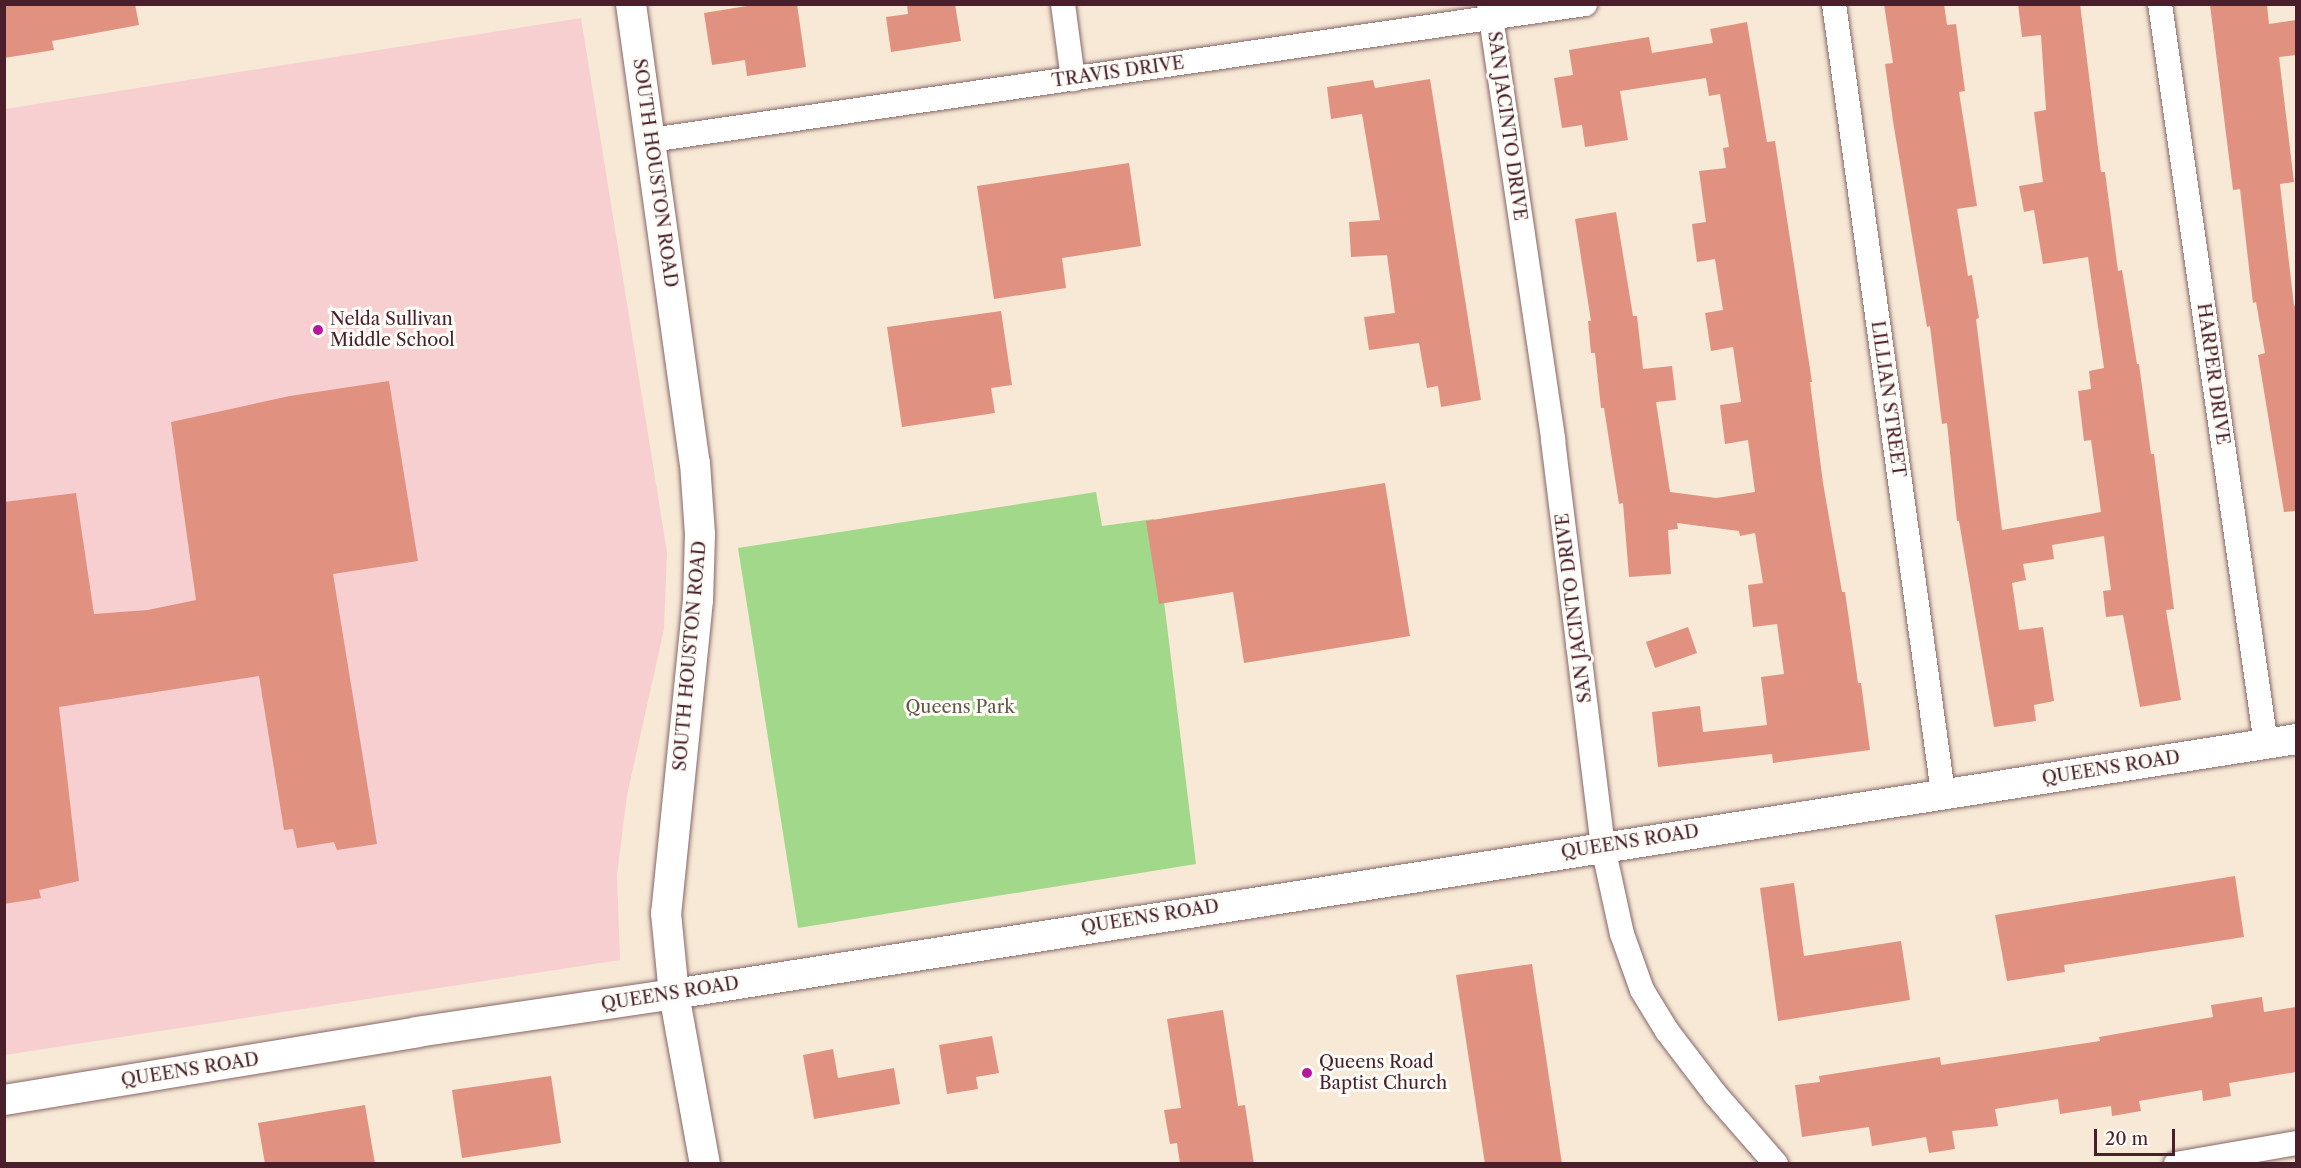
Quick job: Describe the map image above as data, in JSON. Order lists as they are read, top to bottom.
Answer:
{
  "streets": {
    "street": [
      "TRAVIS DRIVE",
      "SAN JACINTO DRIVE",
      "SOUTH HOUSTON ROAD",
      "HARPER DRIVE",
      "LILLIAN STREET",
      "QUEENS ROAD"
    ]
  },
  "crossings": [
    ["TRAVIS DRIVE", "SAN JACINTO DRIVE"],
    ["TRAVIS DRIVE", "SOUTH HOUSTON ROAD"],
    ["SAN JACINTO DRIVE", "QUEENS ROAD"],
    ["SOUTH HOUSTON ROAD", "QUEENS ROAD"],
    ["HARPER DRIVE", "QUEENS ROAD"],
    ["LILLIAN STREET", "QUEENS ROAD"]
  ],
  "parks": ["Queens Park"],
  "places": ["Nelda Sullivan Middle School", "Queens Road Baptist Church"],
  "scale_bar": "20 m"
}
